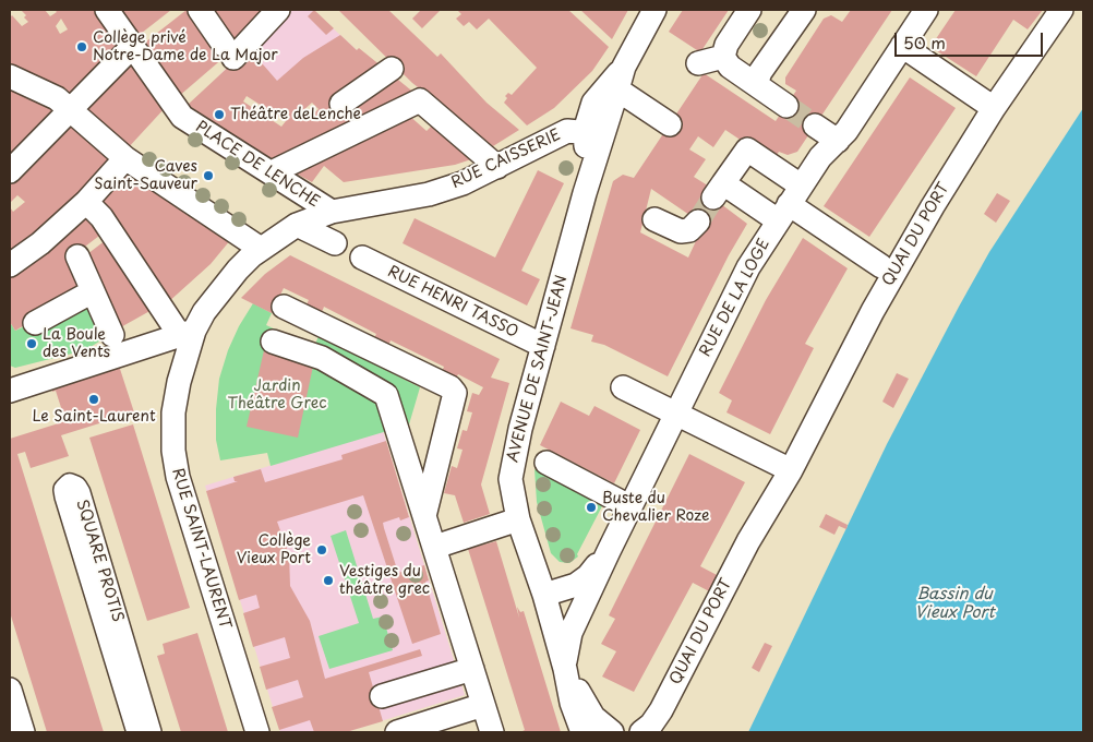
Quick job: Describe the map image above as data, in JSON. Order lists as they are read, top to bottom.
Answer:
{
  "streets": {
    "street": [
      "RUE CAISSERIE",
      "PLACE DE LENCHE",
      "QUAI DU PORT",
      "RUE DE LA LOGE",
      "RUE HENRI TASSO",
      "AVENUE DE SAINT-JEAN",
      "RUE SAINT-LAURENT",
      "SQUARE PROTIS"
    ]
  },
  "crossings": [
    ["RUE CAISSERIE", "PLACE DE LENCHE"],
    ["RUE CAISSERIE", "AVENUE DE SAINT-JEAN"],
    ["PLACE DE LENCHE", "RUE SAINT-LAURENT"],
    ["RUE DE LA LOGE", "AVENUE DE SAINT-JEAN"],
    ["RUE HENRI TASSO", "AVENUE DE SAINT-JEAN"]
  ],
  "water": ["Bassin du Vieux Port"],
  "parks": ["Jardin Théâtre Grec"],
  "places": [
    "Collège privé Notre-Dame de La Major",
    "Théâtre deLenche",
    "Caves Saint-Sauveur",
    "La Boule des Vents",
    "Le Saint-Laurent",
    "Buste du Chevalier Roze",
    "Collège Vieux Port",
    "Vestiges du théâtre grec"
  ],
  "scale_bar": "50 m"
}
